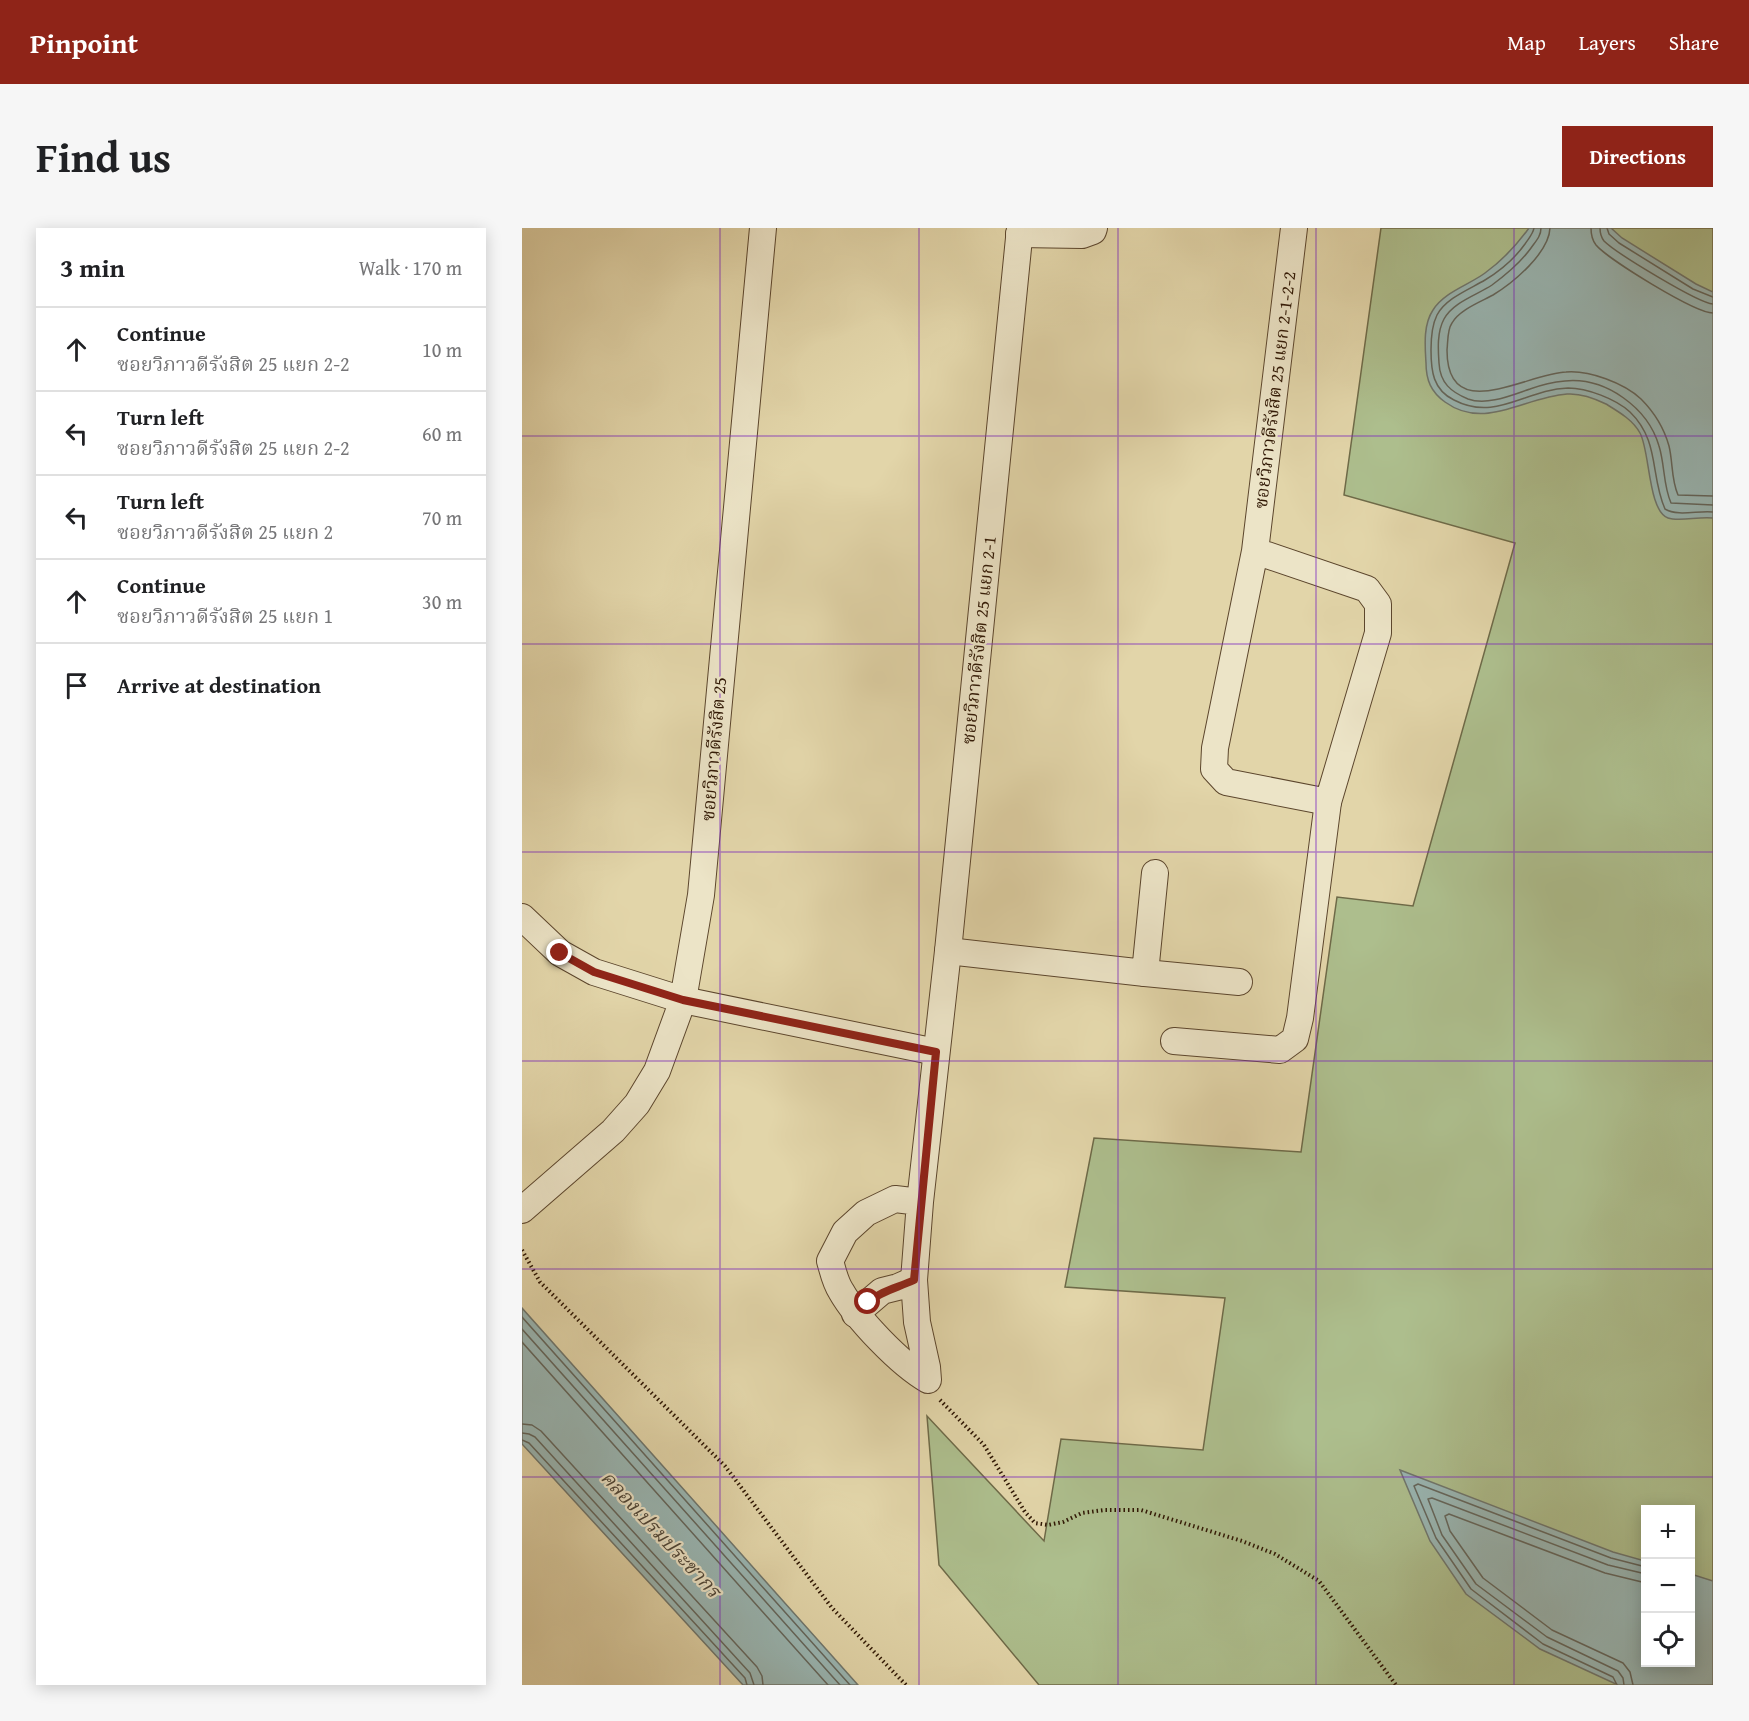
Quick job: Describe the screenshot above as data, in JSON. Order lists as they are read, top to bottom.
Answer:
{
  "streets": {
    "street": ["ซอยวิภาวดีรังสิต 25 แยก 2-1-2-2", "ซอยวิภาวดีรังสิต 25 แยก 2-1", "ซอยวิภาวดีรังสิต 25"]
  },
  "water": ["คลองเปรมประชากร"],
  "page": {
    "header": "Pinpoint",
    "nav": ["Map", "Layers", "Share"],
    "title": "Find us",
    "buttons": "Directions",
    "heading": ["3 min", "Walk · 170 m"],
    "list": [
      ["Continue", "ซอยวิภาวดีรังสิต 25 แยก 2-2", "10 m"],
      ["Turn left", "ซอยวิภาวดีรังสิต 25 แยก 2-2", "60 m"],
      ["Turn left", "ซอยวิภาวดีรังสิต 25 แยก 2", "70 m"],
      ["Continue", "ซอยวิภาวดีรังสิต 25 แยก 1", "30 m"],
      "Arrive at destination"
    ],
    "map_buttons": ["+", "−"]
  }
}
